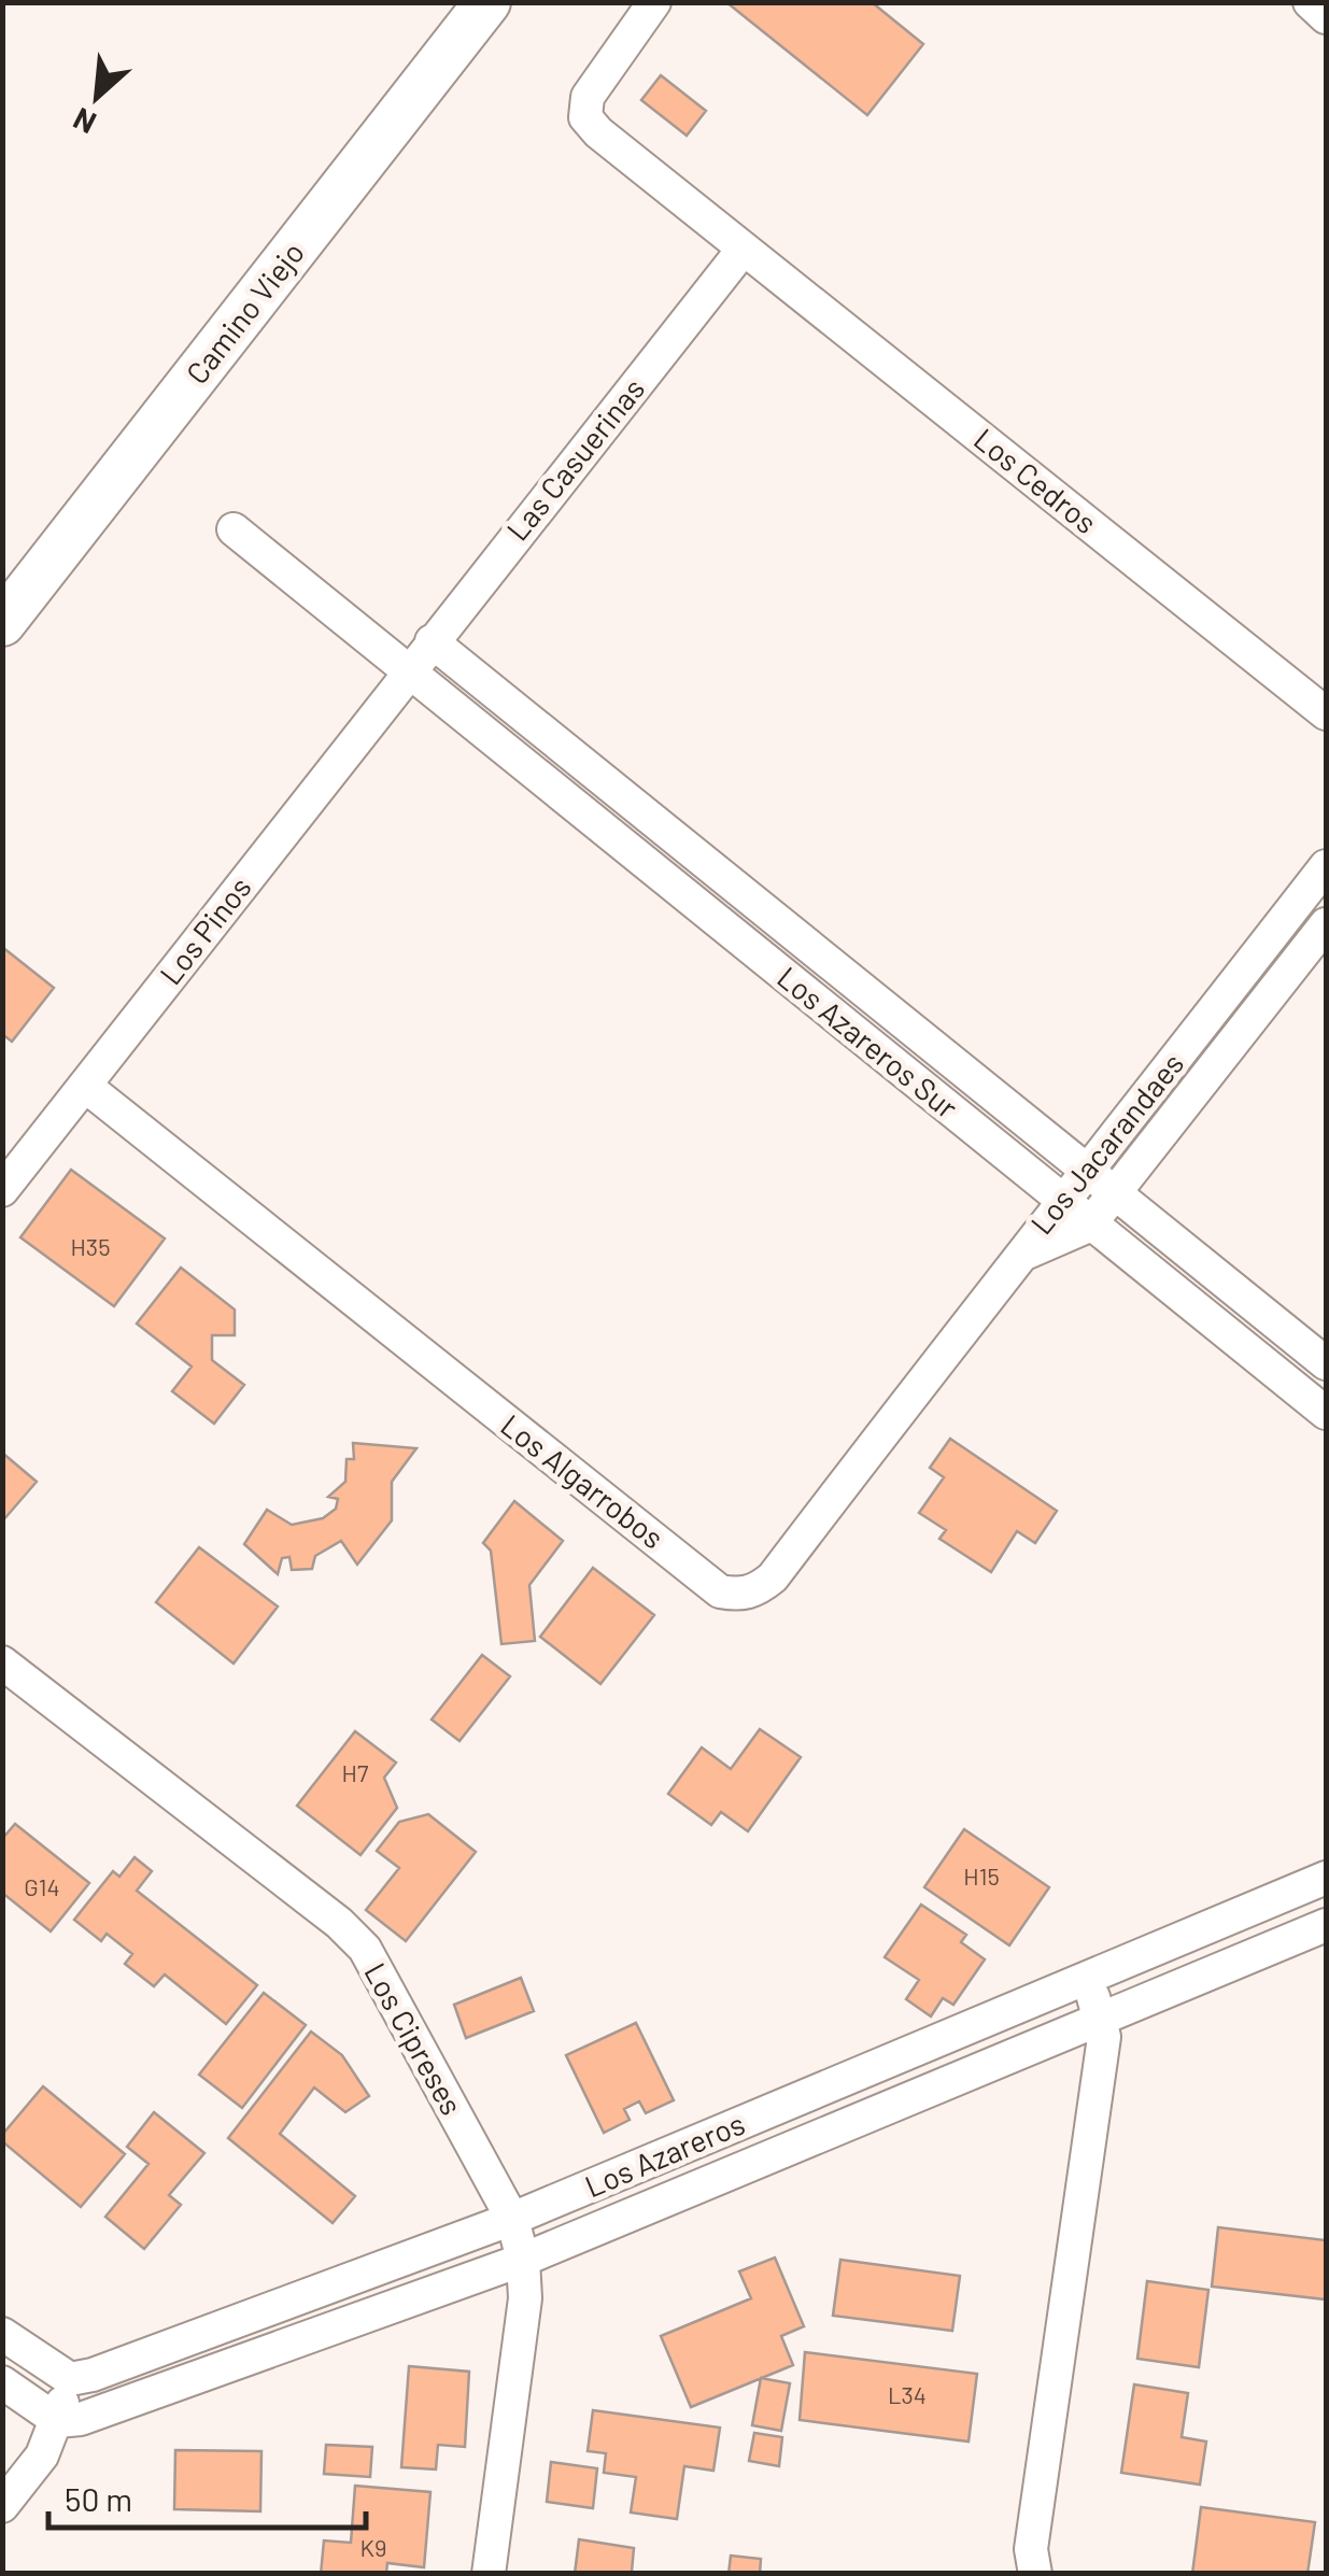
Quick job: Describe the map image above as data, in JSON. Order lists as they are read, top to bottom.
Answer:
{
  "streets": {
    "main road": ["Camino Viejo"],
    "street": [
      "Las Casuerinas",
      "Los Cedros",
      "Los Pinos",
      "Los Azareros Sur",
      "Los Jacarandaes",
      "Los Algarrobos",
      "Los Cipreses",
      "Los Azareros"
    ]
  },
  "crossings": [
    ["Las Casuerinas", "Los Cedros"],
    ["Las Casuerinas", "Los Pinos"],
    ["Las Casuerinas", "Los Azareros Sur"],
    ["Los Pinos", "Los Azareros Sur"],
    ["Los Pinos", "Los Algarrobos"],
    ["Los Azareros Sur", "Los Jacarandaes"],
    ["Los Jacarandaes", "Los Algarrobos"],
    ["Los Cipreses", "Los Azareros"]
  ],
  "house_numbers": [
    "H35",
    "H7",
    "H15",
    "G14",
    "L34",
    "K9"
  ],
  "scale_bar": "50 m",
  "north": "bottom left"
}
